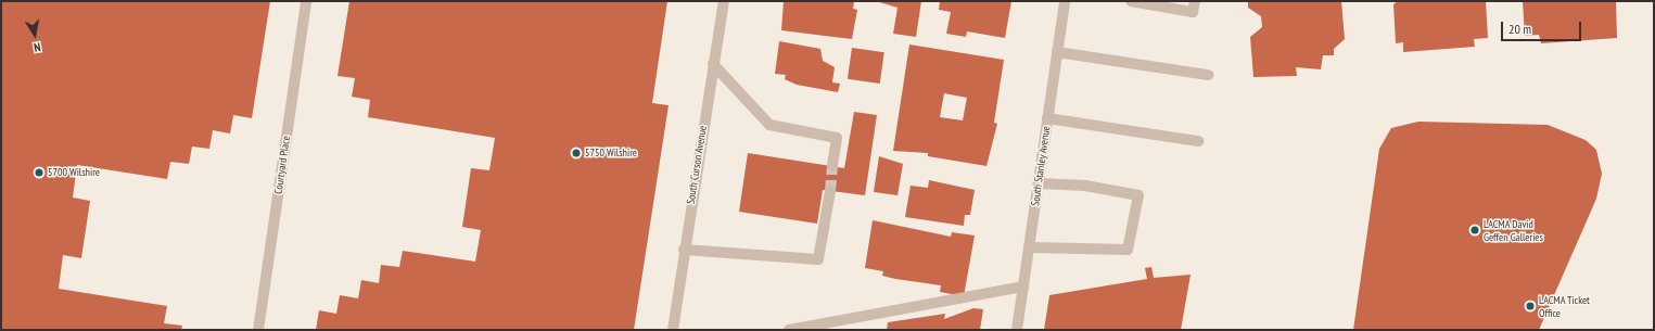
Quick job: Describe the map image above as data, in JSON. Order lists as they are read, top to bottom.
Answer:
{
  "streets": {
    "street": ["Courtyard Place", "South Curson Avenue", "South Stanley Avenue"]
  },
  "places": [
    "5750 Wilshire",
    "5700 Wilshire",
    "LACMA David Geffen Galleries",
    "LACMA Ticket Office"
  ],
  "scale_bar": "20 m",
  "north": "bottom"
}
